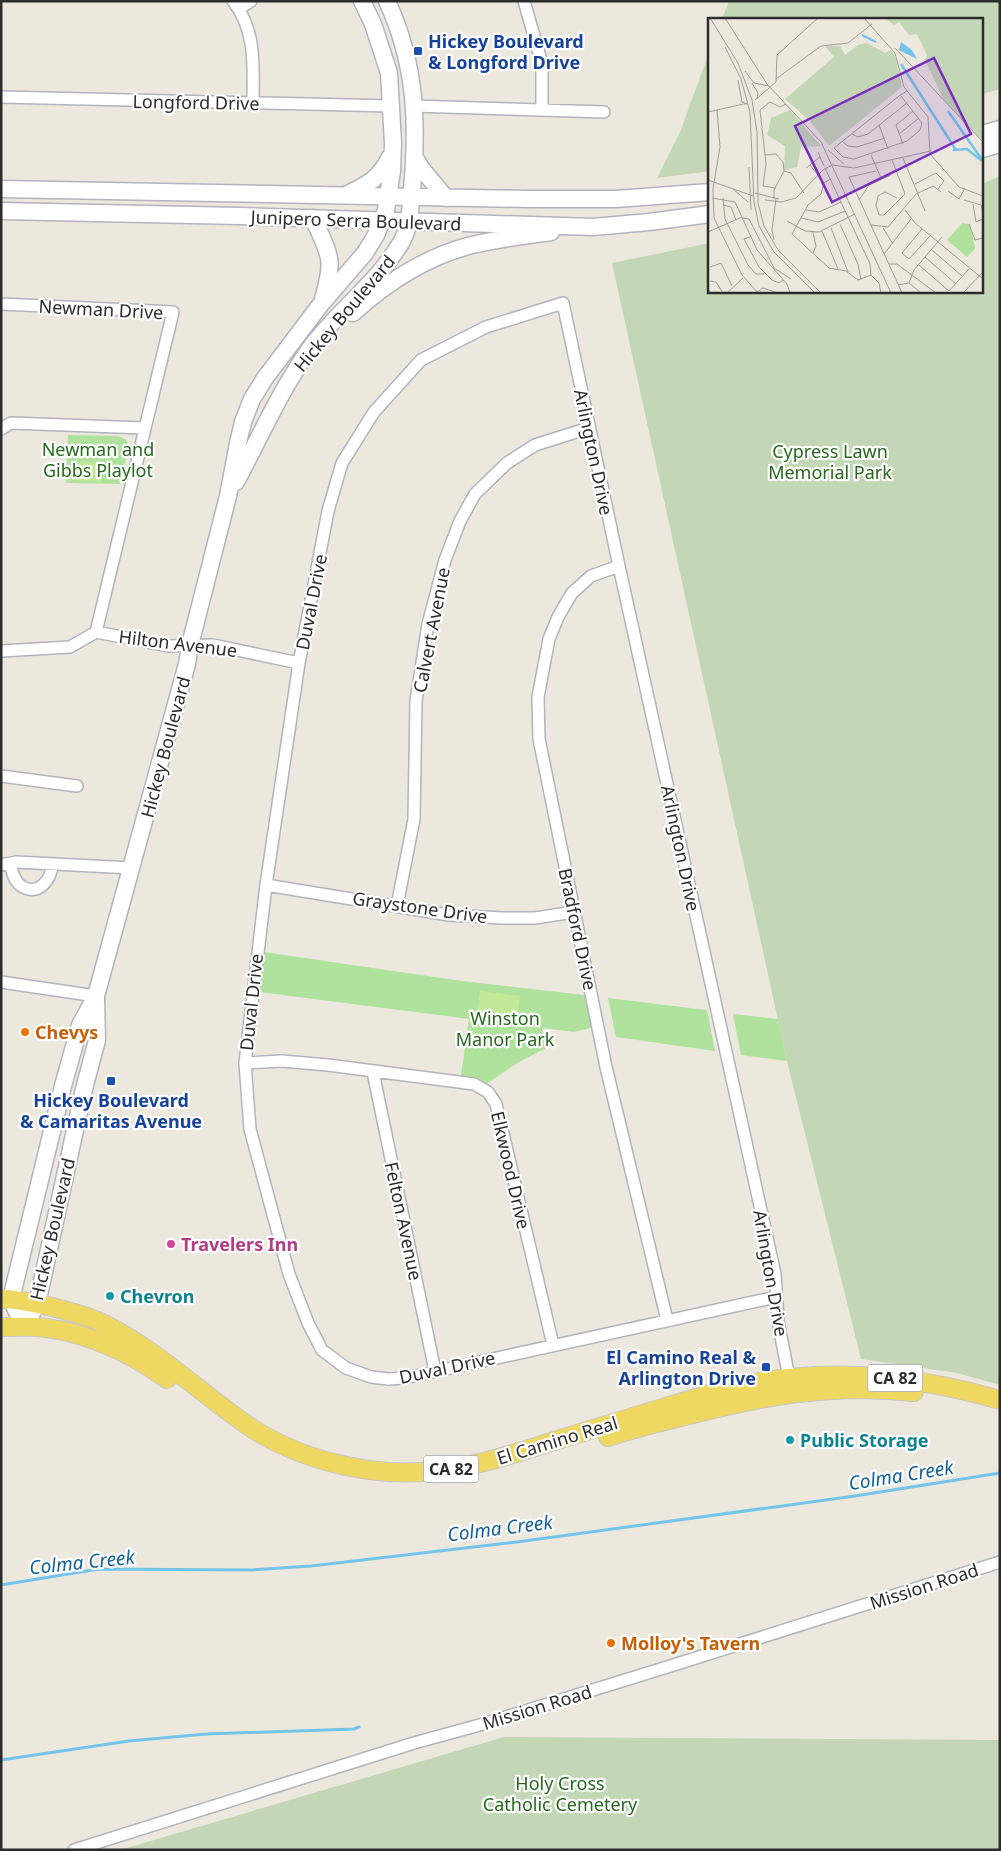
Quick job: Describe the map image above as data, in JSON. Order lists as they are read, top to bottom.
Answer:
{
  "streets": {
    "main road": [
      "Junipero Serra Boulevard",
      "Hickey Boulevard",
      "CA 82",
      "El Camino Real"
    ],
    "street": [
      "Longford Drive",
      "Newman Drive",
      "Arlington Drive",
      "Duval Drive",
      "Calvert Avenue",
      "Hilton Avenue",
      "Graystone Drive",
      "Bradford Drive",
      "Elkwood Drive",
      "Felton Avenue",
      "Mission Road"
    ]
  },
  "crossings": [
    ["Longford Drive", "Hickey Boulevard"],
    ["Junipero Serra Boulevard", "Hickey Boulevard"],
    ["Newman Drive", "Hilton Avenue"],
    ["Hickey Boulevard", "Hilton Avenue"],
    ["Hickey Boulevard", "El Camino Real"],
    ["Arlington Drive", "Duval Drive"],
    ["Arlington Drive", "Calvert Avenue"],
    ["Arlington Drive", "Bradford Drive"],
    ["Arlington Drive", "El Camino Real"],
    ["Duval Drive", "Hilton Avenue"],
    ["Duval Drive", "Graystone Drive"],
    ["Duval Drive", "Bradford Drive"],
    ["Duval Drive", "Elkwood Drive"],
    ["Duval Drive", "Felton Avenue"],
    ["Calvert Avenue", "Graystone Drive"],
    ["Graystone Drive", "Bradford Drive"],
    ["Elkwood Drive", "Felton Avenue"]
  ],
  "water": ["Colma Creek"],
  "parks": [
    "Newman and Gibbs Playlot",
    "Cypress Lawn Memorial Park",
    "Winston Manor Park",
    "Holy Cross Catholic Cemetery"
  ],
  "places": {
    "transit": ["Hickey Boulevard & Longford Drive", "Hickey Boulevard & Camaritas Avenue", "El Camino Real & Arlington Drive"],
    "other": [
      "Chevys",
      "Travelers Inn",
      "Chevron",
      "Public Storage",
      "Molloy's Tavern"
    ]
  }
}
